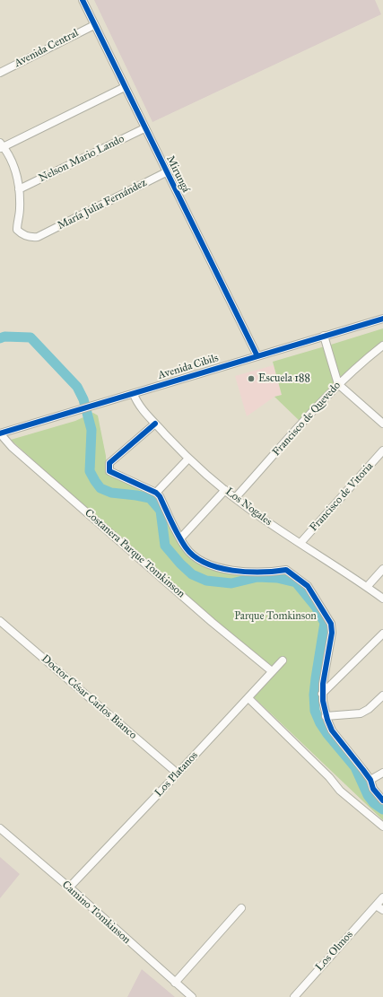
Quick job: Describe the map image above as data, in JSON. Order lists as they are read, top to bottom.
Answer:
{
  "streets": {
    "street": [
      "Avenida Central",
      "Nelson Mario Lando",
      "Mirungá",
      "María Julia Fernández",
      "Avenida Cibils",
      "Francisco de Quevedo",
      "Francisco de Vitoria",
      "Los Nogales",
      "Costanera Parque Tomkinson",
      "Doctor César Carlos Bianco",
      "Los Platanos",
      "Camino Tomkinson",
      "Los Olmos"
    ]
  },
  "crossings": [
    ["Avenida Central", "Mirungá"],
    ["Nelson Mario Lando", "Mirungá"],
    ["Nelson Mario Lando", "María Julia Fernández"],
    ["Mirungá", "María Julia Fernández"],
    ["Mirungá", "Avenida Cibils"],
    ["Avenida Cibils", "Los Nogales"],
    ["Avenida Cibils", "Costanera Parque Tomkinson"],
    ["Francisco de Quevedo", "Los Nogales"],
    ["Francisco de Vitoria", "Los Nogales"],
    ["Costanera Parque Tomkinson", "Los Platanos"],
    ["Doctor César Carlos Bianco", "Los Platanos"],
    ["Los Platanos", "Camino Tomkinson"]
  ],
  "parks": ["Parque Tomkinson"],
  "places": ["Escuela 188"]
}
